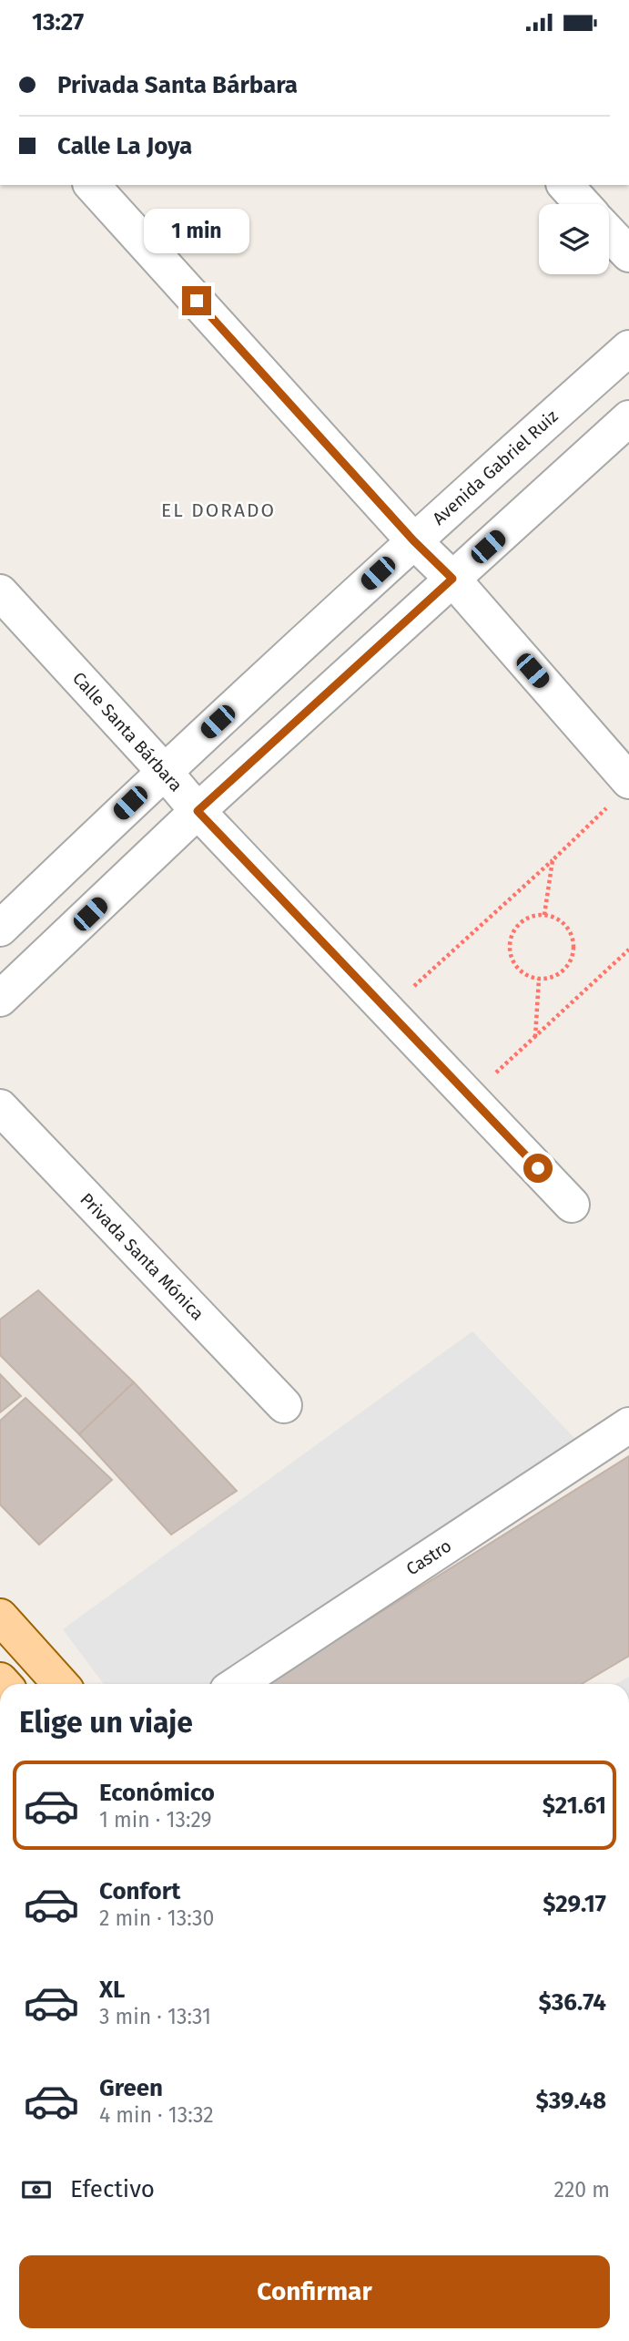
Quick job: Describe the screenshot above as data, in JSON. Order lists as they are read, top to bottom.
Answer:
{
  "streets": {
    "street": [
      "Avenida Gabriel Ruiz",
      "Calle Santa Bárbara",
      "Privada Santa Mónica",
      "Castro"
    ]
  },
  "crossings": [
    ["Avenida Gabriel Ruiz", "Calle Santa Bárbara"]
  ],
  "districts": ["EL DORADO"],
  "page": {
    "status": "13:27",
    "banner": ["Privada Santa Bárbara", "Calle La Joya"],
    "bubble": "1 min",
    "heading": "Elige un viaje",
    "list": [
      {
        "name": "Económico",
        "note": "1 min · 13:29",
        "value": "$21.61"
      },
      {
        "name": "Confort",
        "note": "2 min · 13:30",
        "value": "$29.17"
      },
      {
        "name": "XL",
        "note": "3 min · 13:31",
        "value": "$36.74"
      },
      {
        "name": "Green",
        "note": "4 min · 13:32",
        "value": "$39.48"
      }
    ],
    "pay": ["Efectivo", "220 m"],
    "buttons": "Confirmar"
  }
}
